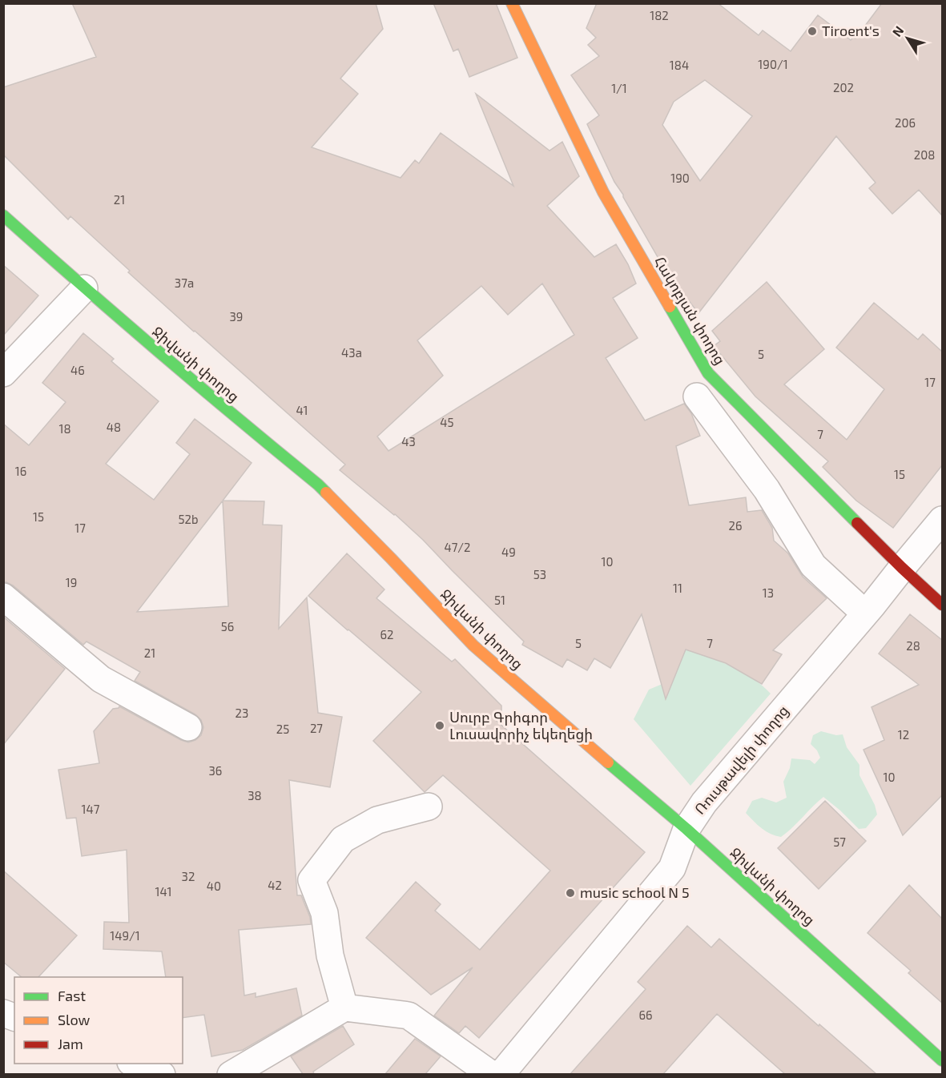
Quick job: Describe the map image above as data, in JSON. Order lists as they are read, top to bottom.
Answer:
{
  "streets": {
    "street": ["Հակոբյան փողոց", "Ջիվանի փողոց", "Ռուսթավելի փողոց"]
  },
  "crossings": [
    ["Հակոբյան փողոց", "Ռուսթավելի փողոց"],
    ["Ջիվանի փողոց", "Ռուսթավելի փողոց"]
  ],
  "places": ["Tiroent's", "Սուրբ Գրիգոր Լուսավորիչ եկեղեցի", "music school N 5"],
  "house_numbers": [
    "182",
    "190/1",
    "184",
    "202",
    "1/1",
    "206",
    "208",
    "190",
    "21",
    "37a",
    "39",
    "43a",
    "5",
    "46",
    "17",
    "41",
    "45",
    "48",
    "18",
    "7",
    "43",
    "16",
    "15",
    "15",
    "52b",
    "26",
    "17",
    "47/2",
    "49",
    "10",
    "53",
    "19",
    "11",
    "13",
    "51",
    "56",
    "62",
    "5",
    "7",
    "28",
    "21",
    "23",
    "27",
    "25",
    "12",
    "36",
    "10",
    "38",
    "147",
    "57",
    "32",
    "42",
    "40",
    "141",
    "149/1",
    "66"
  ],
  "legend": ["Fast", "Slow", "Jam"],
  "north": "top left"
}
